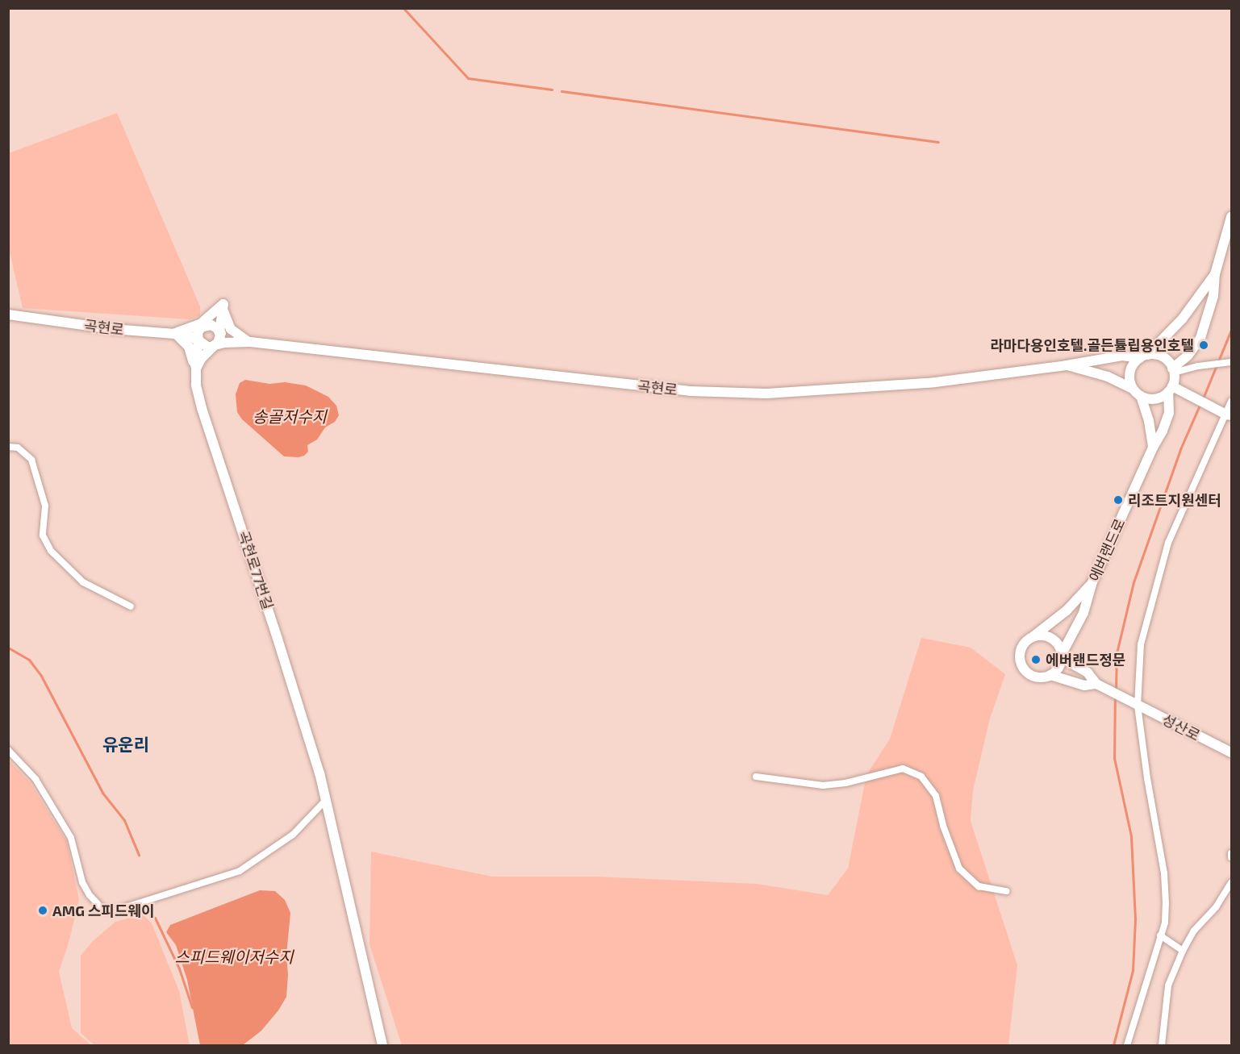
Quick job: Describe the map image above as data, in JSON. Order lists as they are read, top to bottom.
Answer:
{
  "streets": {
    "main road": [
      "곡현로",
      "에버랜드로",
      "곡현로77번길",
      "성산로"
    ]
  },
  "crossings": [
    ["곡현로", "에버랜드로"],
    ["곡현로", "곡현로77번길"]
  ],
  "districts": ["유운리"],
  "water": ["송골저수지", "스피드웨이저수지"],
  "places": [
    "라마다용인호텔.골든튤립용인호텔",
    "리조트지원센터",
    "에버랜드정문",
    "AMG 스피드웨이"
  ]
}
